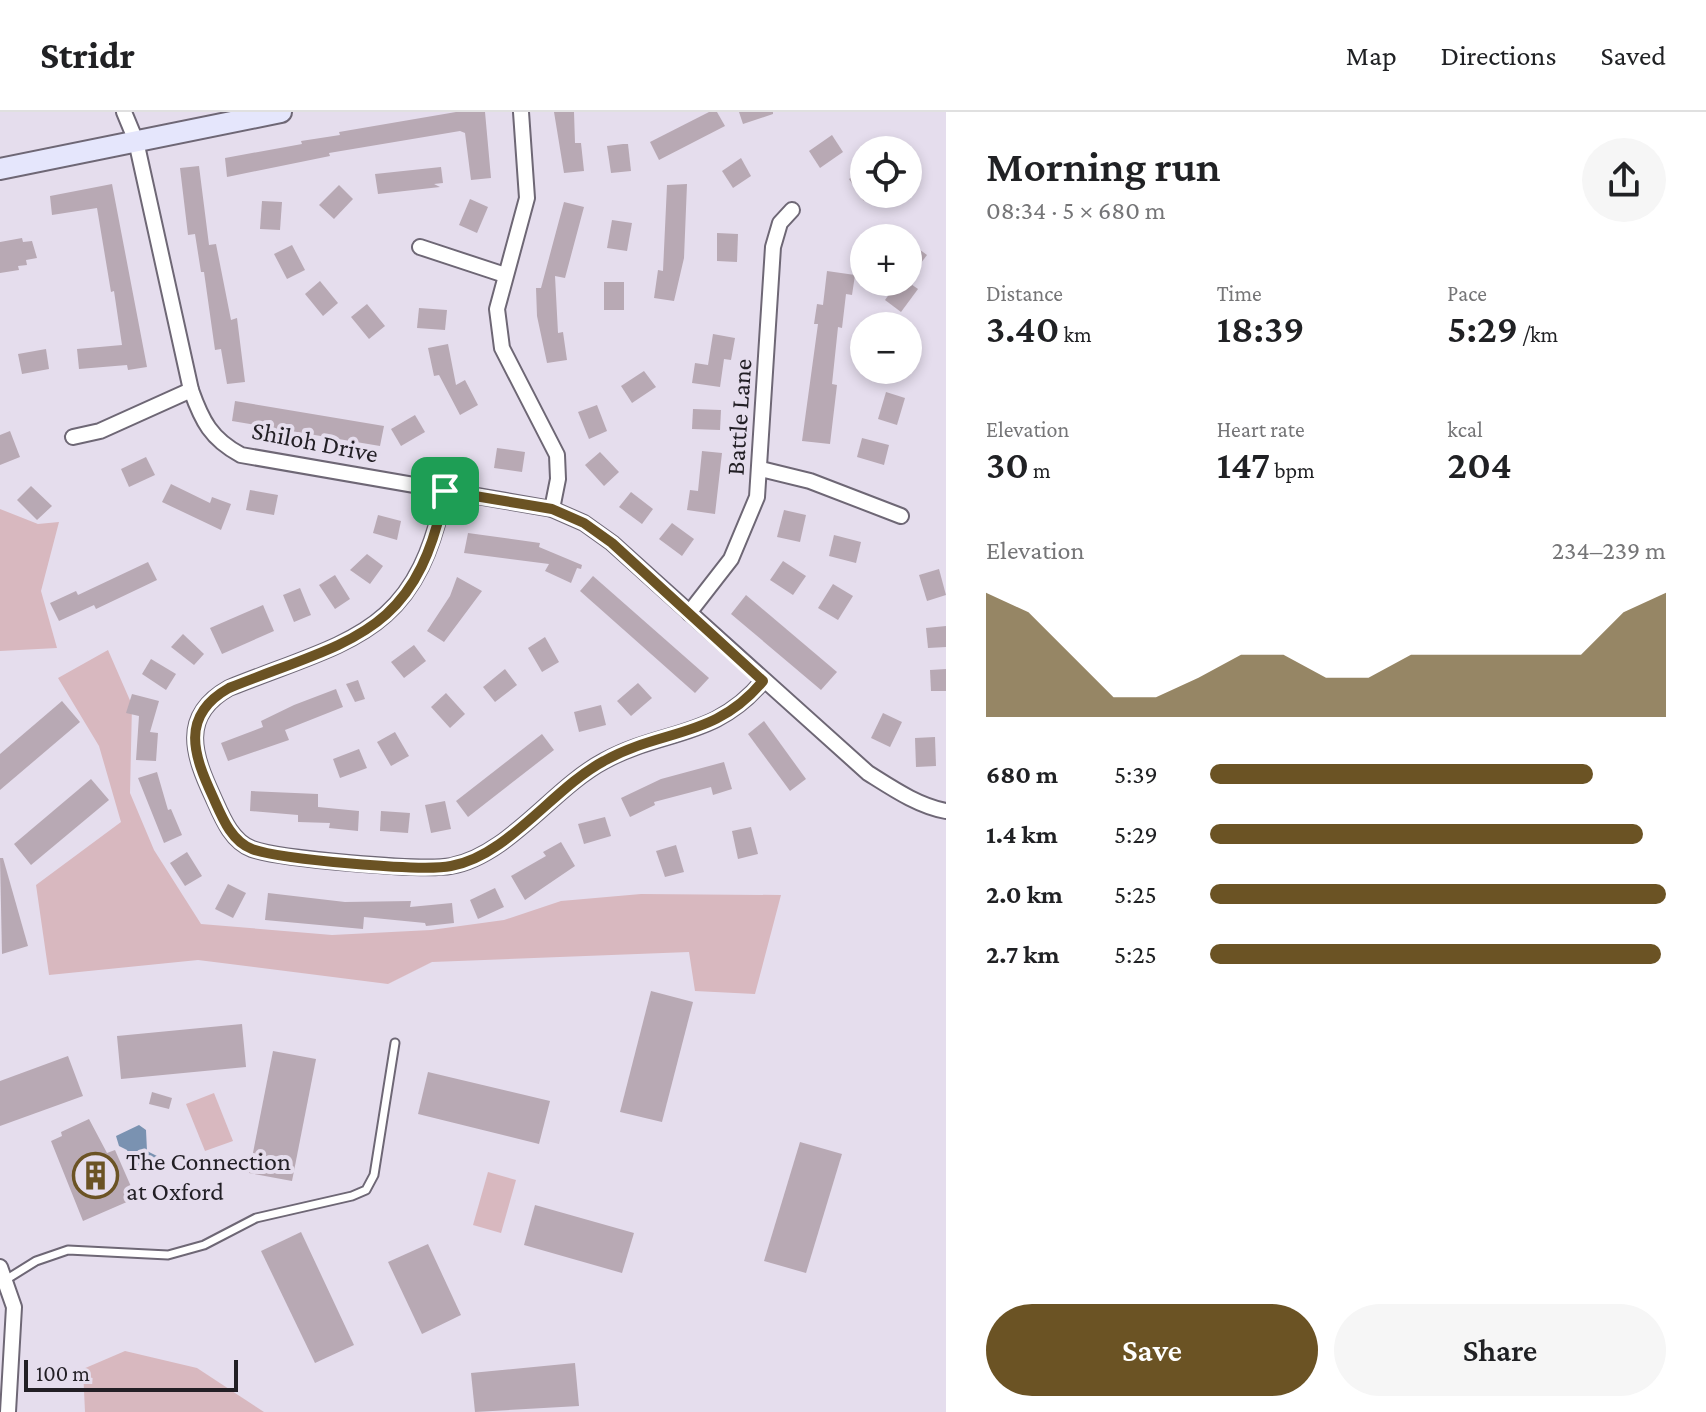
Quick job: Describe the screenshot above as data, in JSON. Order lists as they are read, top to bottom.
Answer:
{
  "streets": {
    "street": ["Battle Lane", "Shiloh Drive"]
  },
  "crossings": [
    ["Battle Lane", "Shiloh Drive"]
  ],
  "places": {
    "building": ["The Connection at Oxford"]
  },
  "scale_bar": "100 m",
  "page": {
    "header": "Stridr",
    "nav": ["Map", "Directions", "Saved"],
    "heading": ["Morning run", "08:34 · 5 × 680 m"],
    "map_buttons": ["+", "−"],
    "stats": [
      ["Distance", "3.40 km"],
      ["Time", "18:39"],
      ["Pace", "5:29 /km"],
      ["Elevation", "30 m"],
      ["Heart rate", "147 bpm"],
      ["kcal", "204"]
    ],
    "chart": ["Elevation", "234–239 m"],
    "list": [
      {
        "name": "680 m",
        "note": "5:39"
      },
      {
        "name": "1.4 km",
        "note": "5:29"
      },
      {
        "name": "2.0 km",
        "note": "5:25"
      },
      {
        "name": "2.7 km",
        "note": "5:25"
      }
    ],
    "buttons": ["Save", "Share"],
    "scale": "100 m"
  }
}
